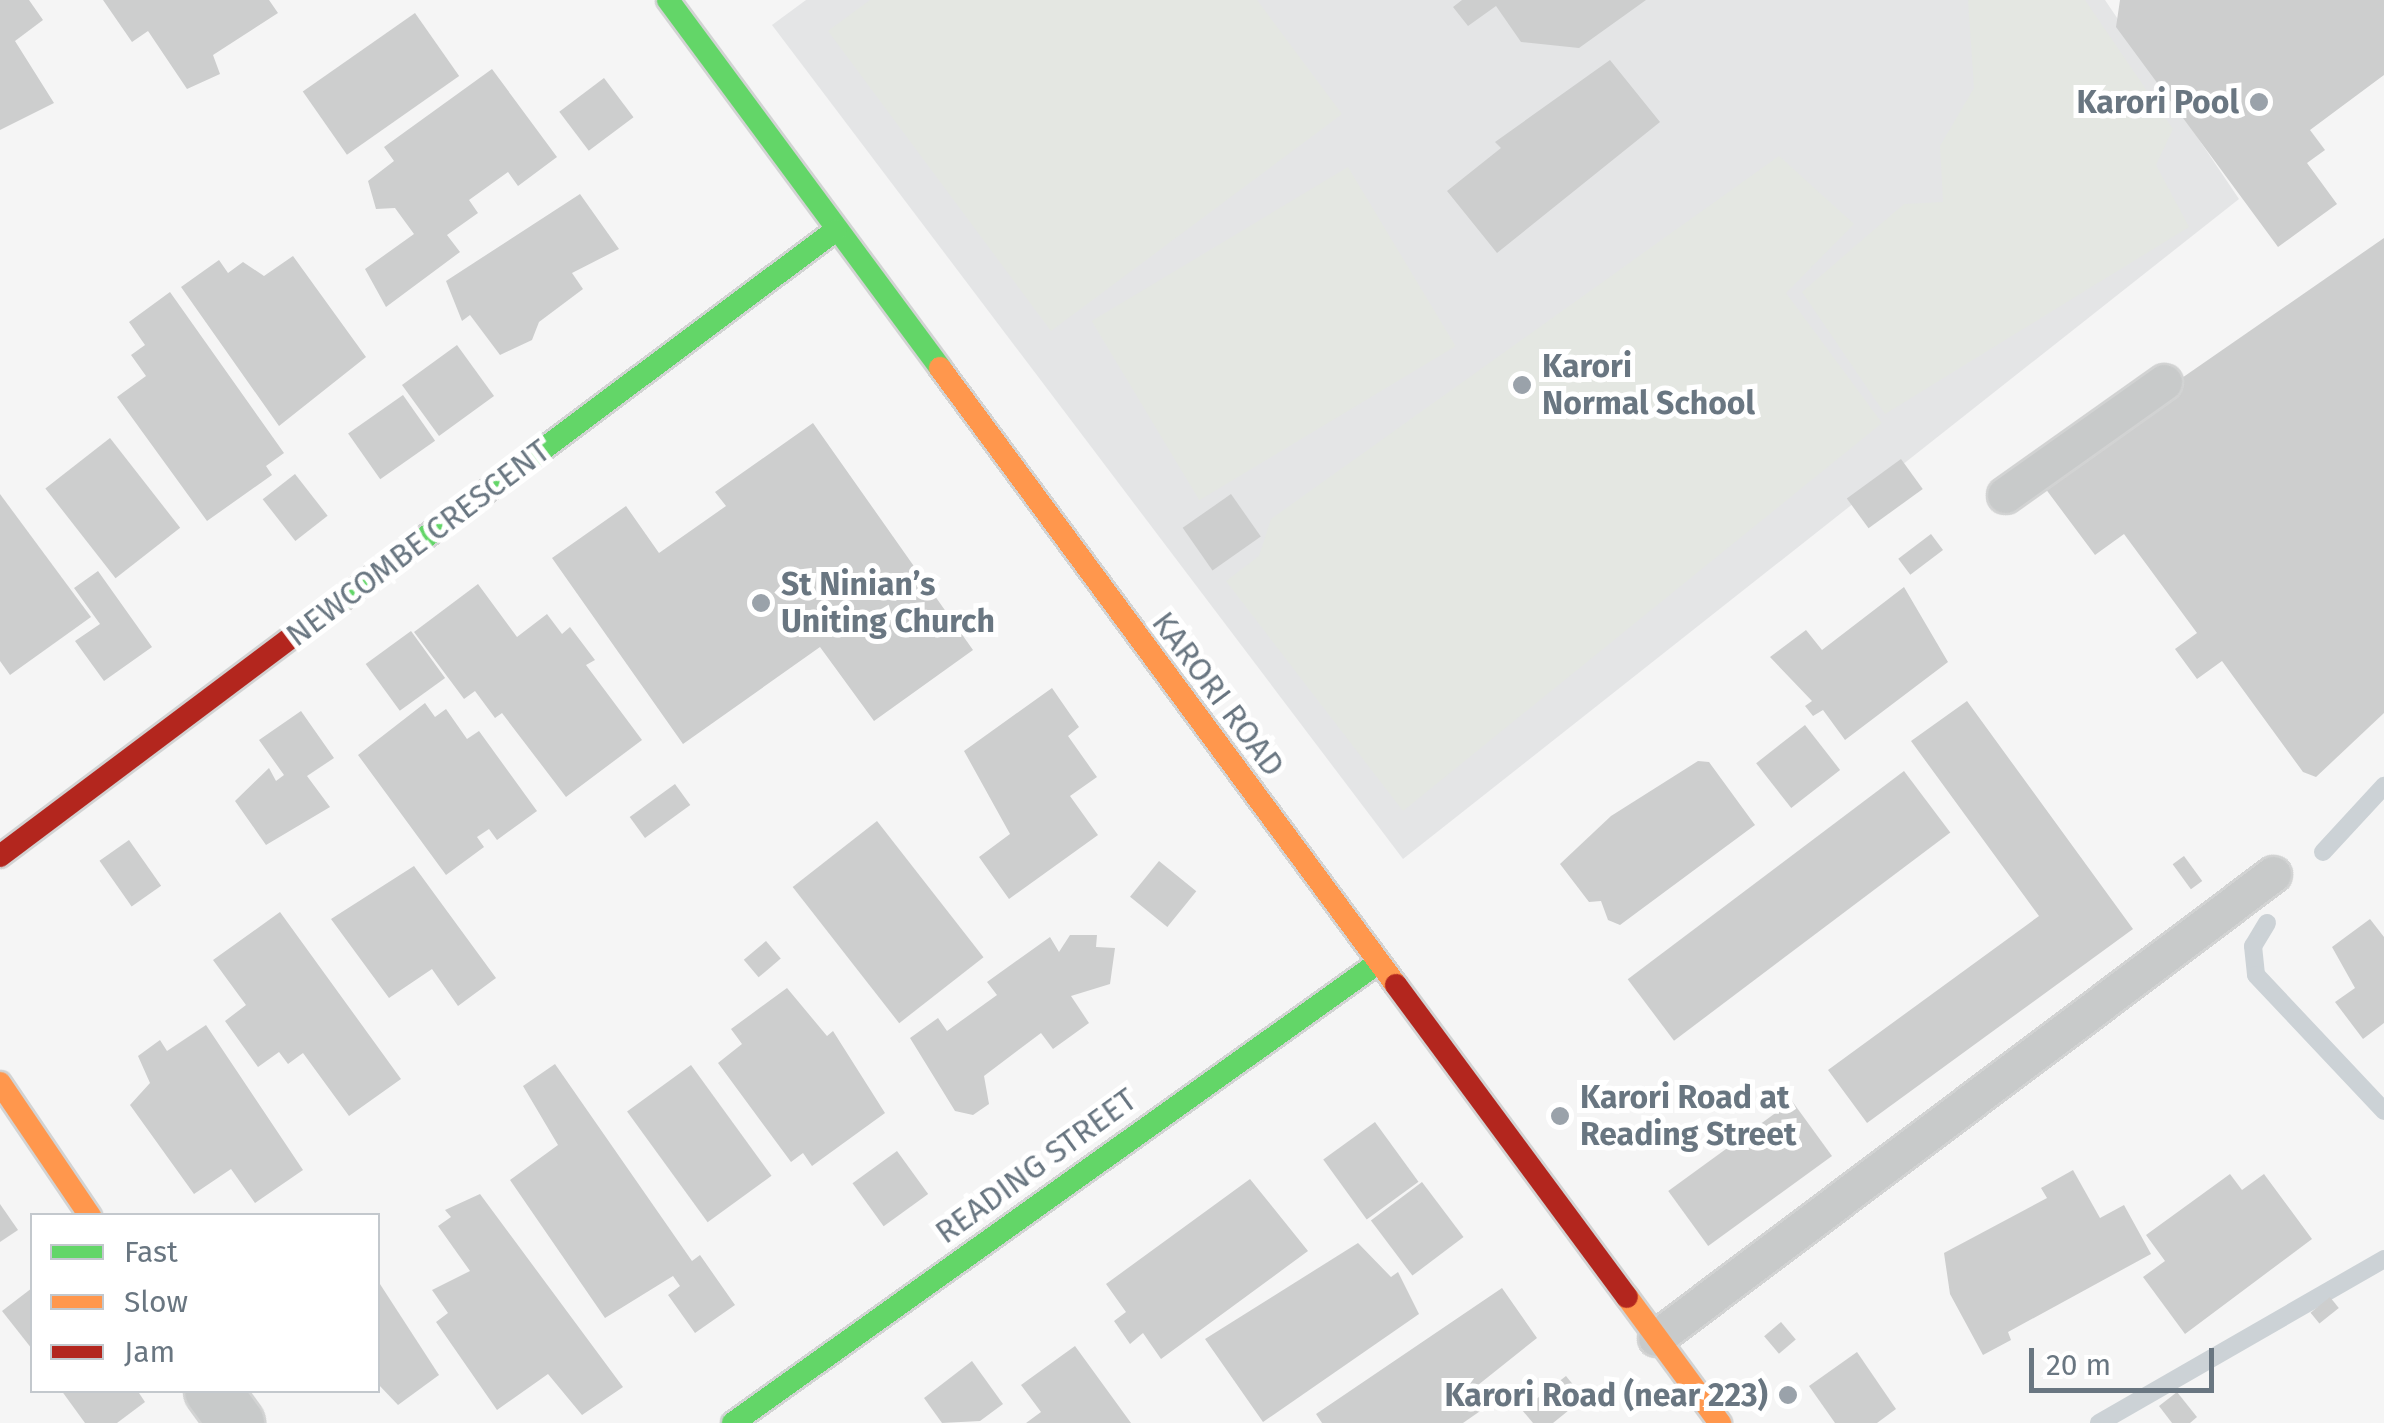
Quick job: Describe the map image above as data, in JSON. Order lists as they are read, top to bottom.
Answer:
{
  "streets": {
    "street": ["NEWCOMBE CRESCENT", "KARORI ROAD", "READING STREET"]
  },
  "crossings": [
    ["NEWCOMBE CRESCENT", "KARORI ROAD"],
    ["KARORI ROAD", "READING STREET"]
  ],
  "places": [
    "Karori Pool",
    "Karori Normal School",
    "St Ninian’s Uniting Church",
    "Karori Road at Reading Street",
    "Karori Road (near 223)"
  ],
  "legend": ["Fast", "Slow", "Jam"],
  "scale_bar": "20 m"
}
